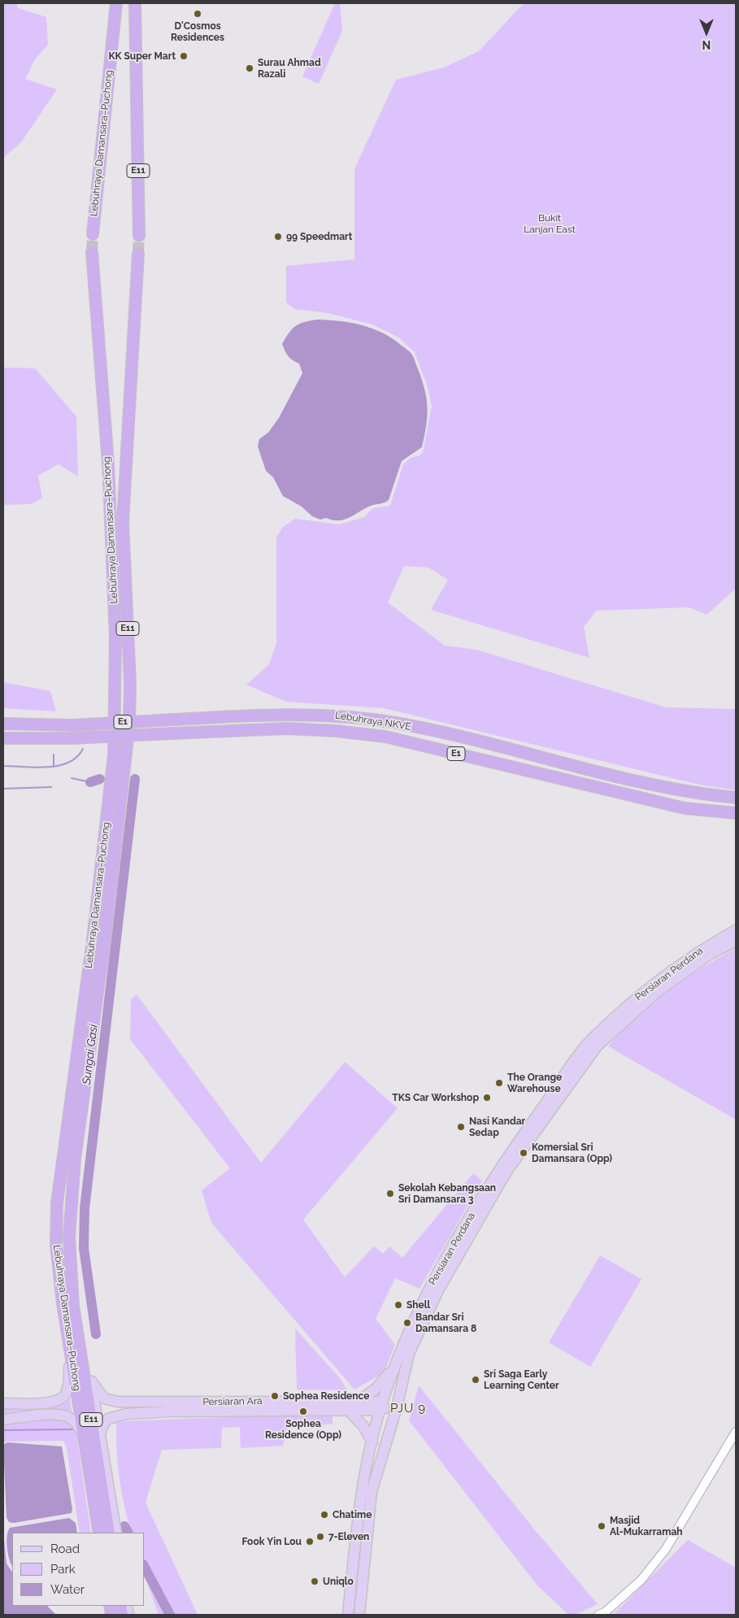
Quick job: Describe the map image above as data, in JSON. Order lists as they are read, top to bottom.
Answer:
{
  "streets": {
    "highway": [
      "Lebuhraya Damansara–Puchong",
      "E11",
      "Lebuhraya NKVE",
      "E1"
    ],
    "main road": ["Persiaran Perdana", "Persiaran Ara"]
  },
  "crossings": [
    ["Lebuhraya Damansara–Puchong", "E11"],
    ["Persiaran Perdana", "Persiaran Ara"]
  ],
  "districts": ["PJU 9"],
  "water": ["Sungai Gasi"],
  "parks": ["Bukit Lanjan East"],
  "places": [
    "D'Cosmos Residences",
    "KK Super Mart",
    "Surau Ahmad Razali",
    "99 Speedmart",
    "The Orange Warehouse",
    "TKS Car Workshop",
    "Nasi Kandar Sedap",
    "Komersial Sri Damansara (Opp)",
    "Sekolah Kebangsaan Sri Damansara 3",
    "Shell",
    "Bandar Sri Damansara 8",
    "Sri Saga Early Learning Center",
    "Sophea Residence",
    "Sophea Residence (Opp)",
    "Chatime",
    "Masjid Al-Mukarramah",
    "7-Eleven",
    "Fook Yin Lou",
    "Uniqlo"
  ],
  "legend": ["Road", "Park", "Water"],
  "north": "bottom"
}
